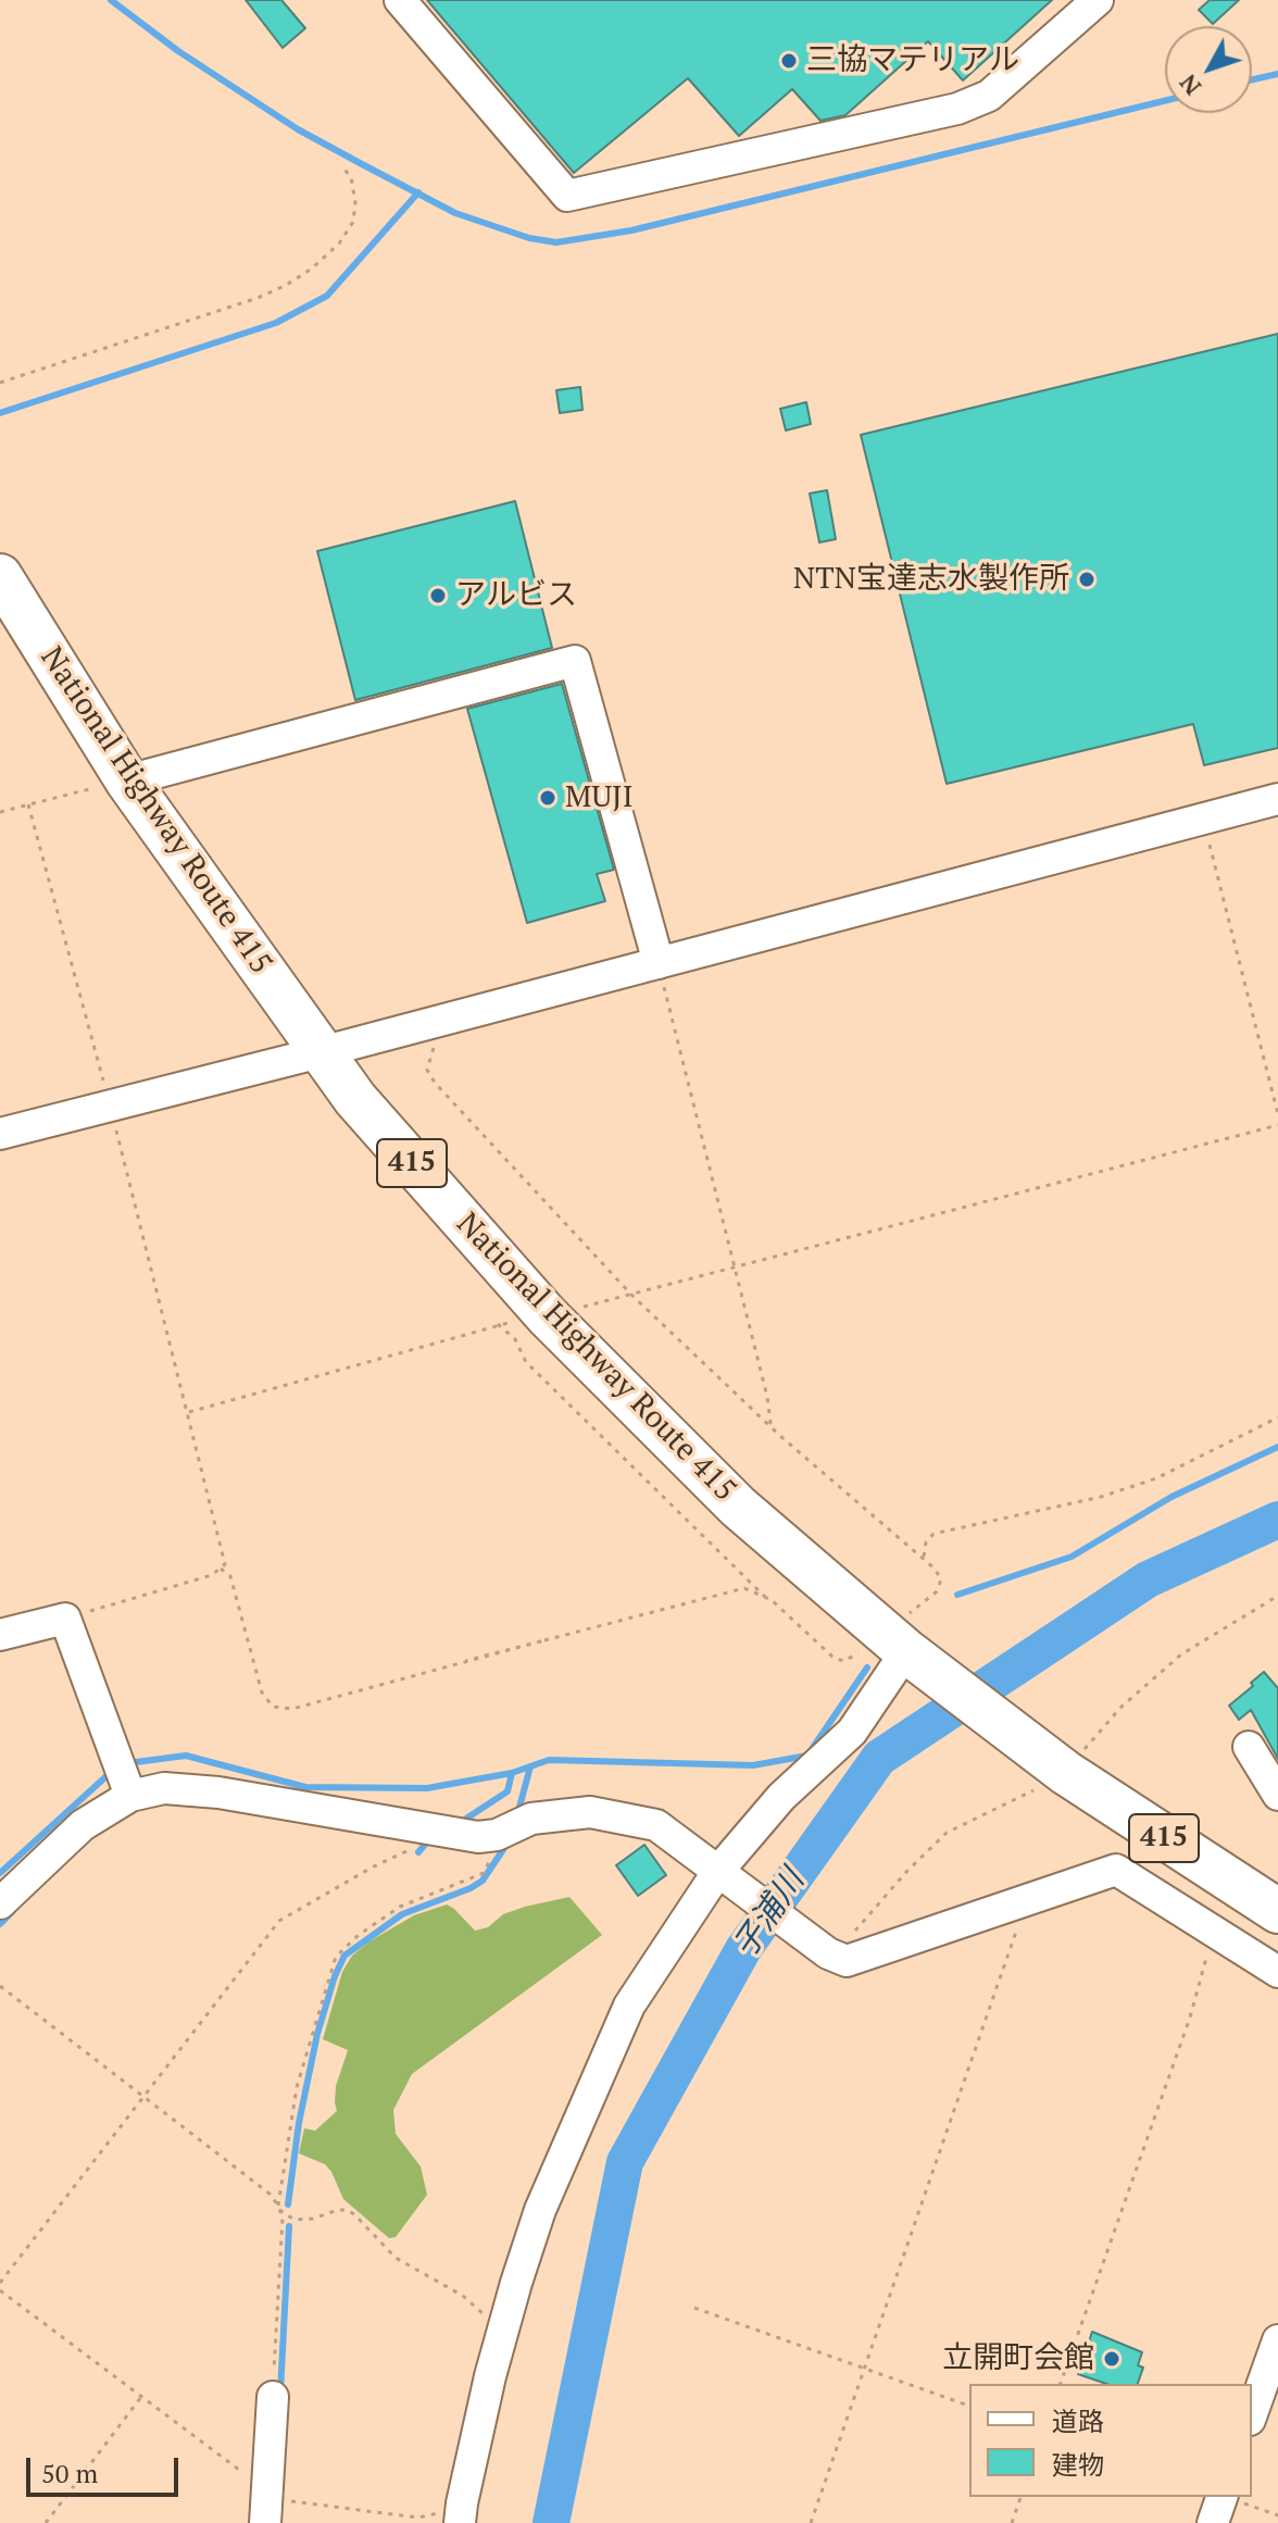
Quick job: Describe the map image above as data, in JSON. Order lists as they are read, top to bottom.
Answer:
{
  "streets": {
    "highway": ["National Highway Route 415", "415"]
  },
  "water": ["子浦川"],
  "places": [
    "三協マテリアル",
    "NTN宝達志水製作所",
    "アルビス",
    "MUJI",
    "立開町会館"
  ],
  "legend": ["道路", "建物"],
  "scale_bar": "50 m",
  "north": "bottom left"
}
